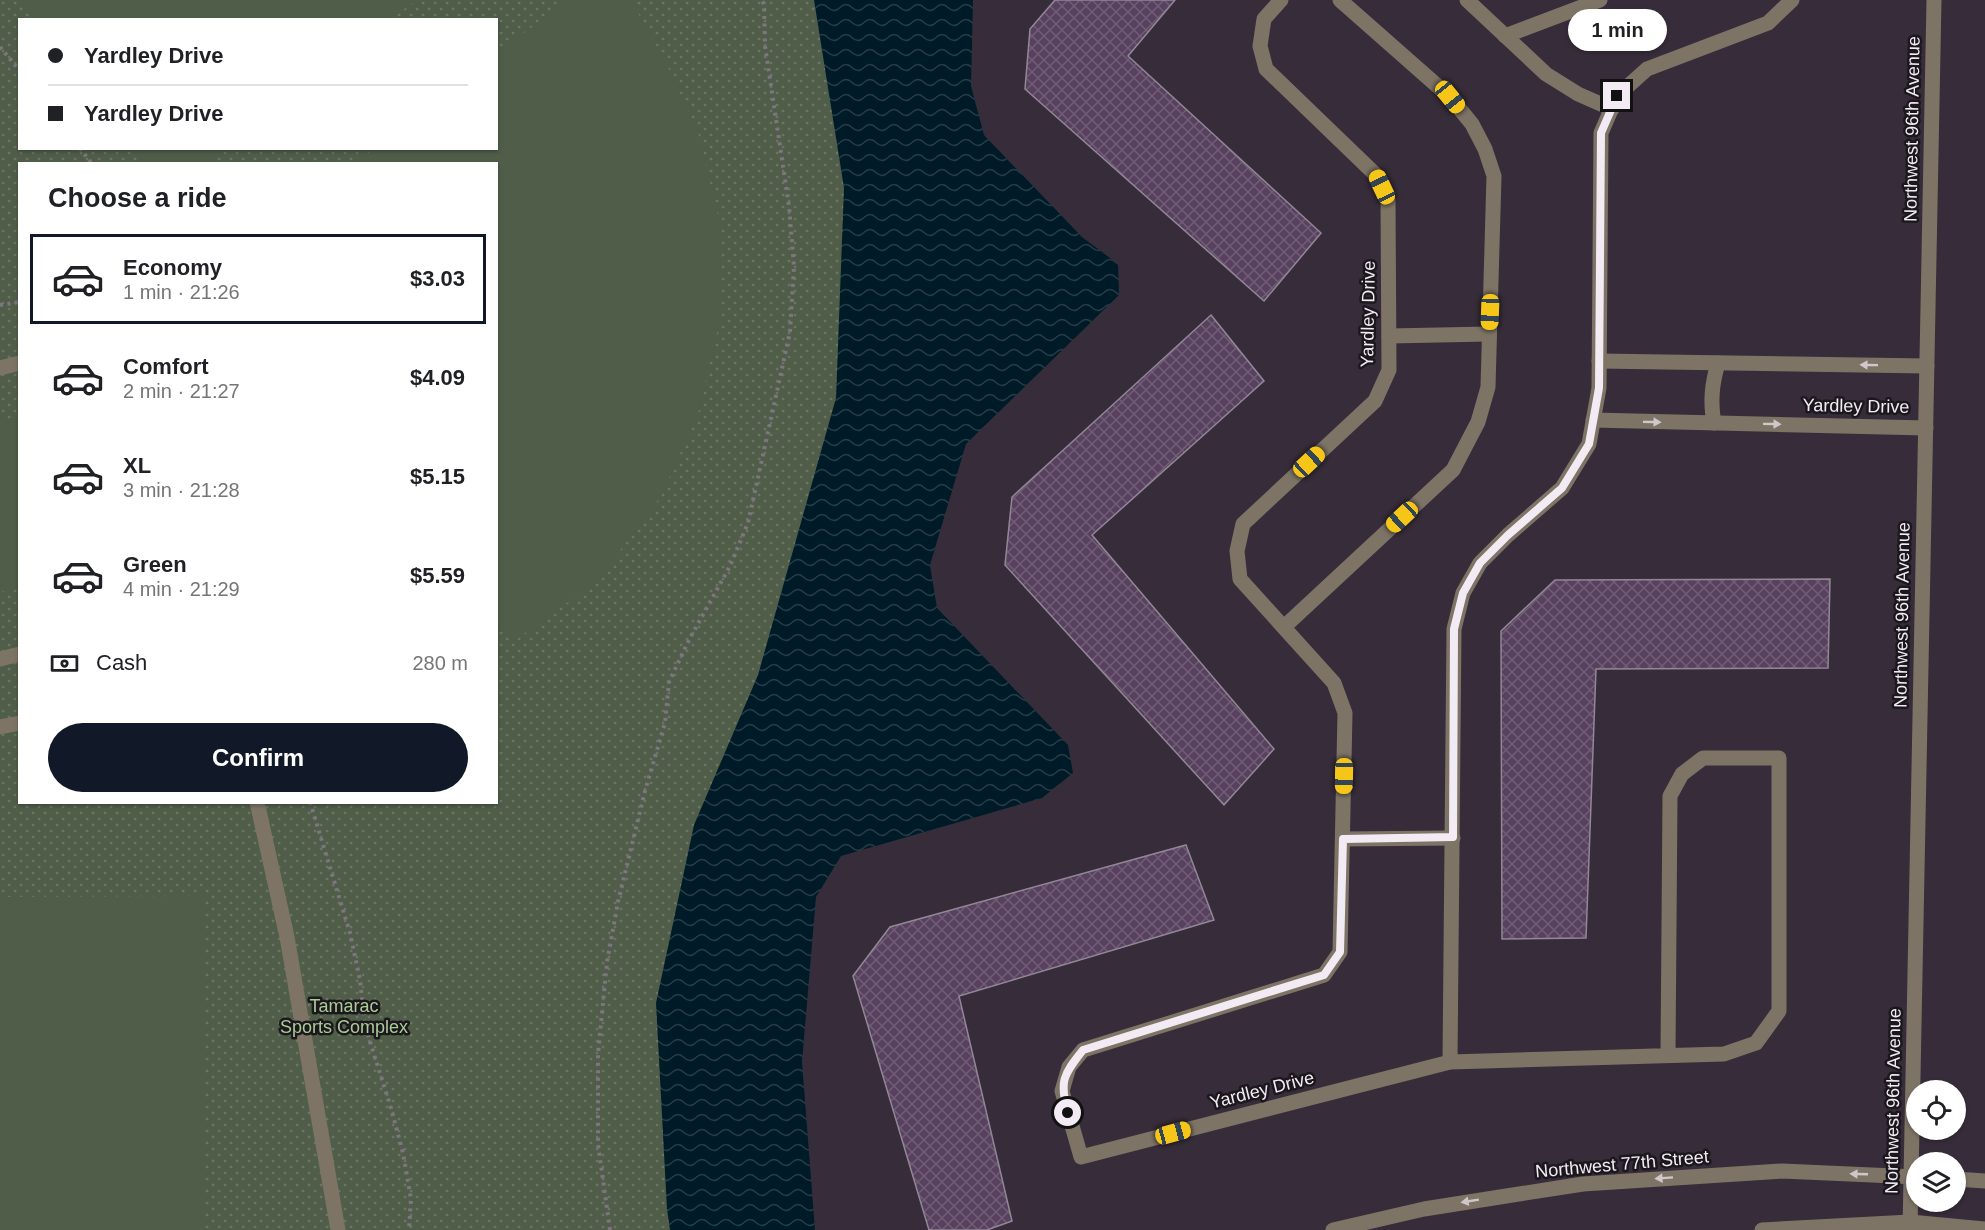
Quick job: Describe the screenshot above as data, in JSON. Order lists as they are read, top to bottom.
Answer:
{
  "streets": {
    "street": ["Northwest 96th Avenue", "Yardley Drive", "Northwest 77th Street"]
  },
  "crossings": [
    ["Northwest 96th Avenue", "Yardley Drive"]
  ],
  "parks": ["Tamarac Sports Complex"],
  "page": {
    "bubble": "1 min",
    "banner": ["Yardley Drive", "Yardley Drive"],
    "heading": "Choose a ride",
    "list": [
      {
        "name": "Economy",
        "note": "1 min · 21:26",
        "value": "$3.03"
      },
      {
        "name": "Comfort",
        "note": "2 min · 21:27",
        "value": "$4.09"
      },
      {
        "name": "XL",
        "note": "3 min · 21:28",
        "value": "$5.15"
      },
      {
        "name": "Green",
        "note": "4 min · 21:29",
        "value": "$5.59"
      }
    ],
    "pay": ["Cash", "280 m"],
    "buttons": "Confirm"
  }
}
